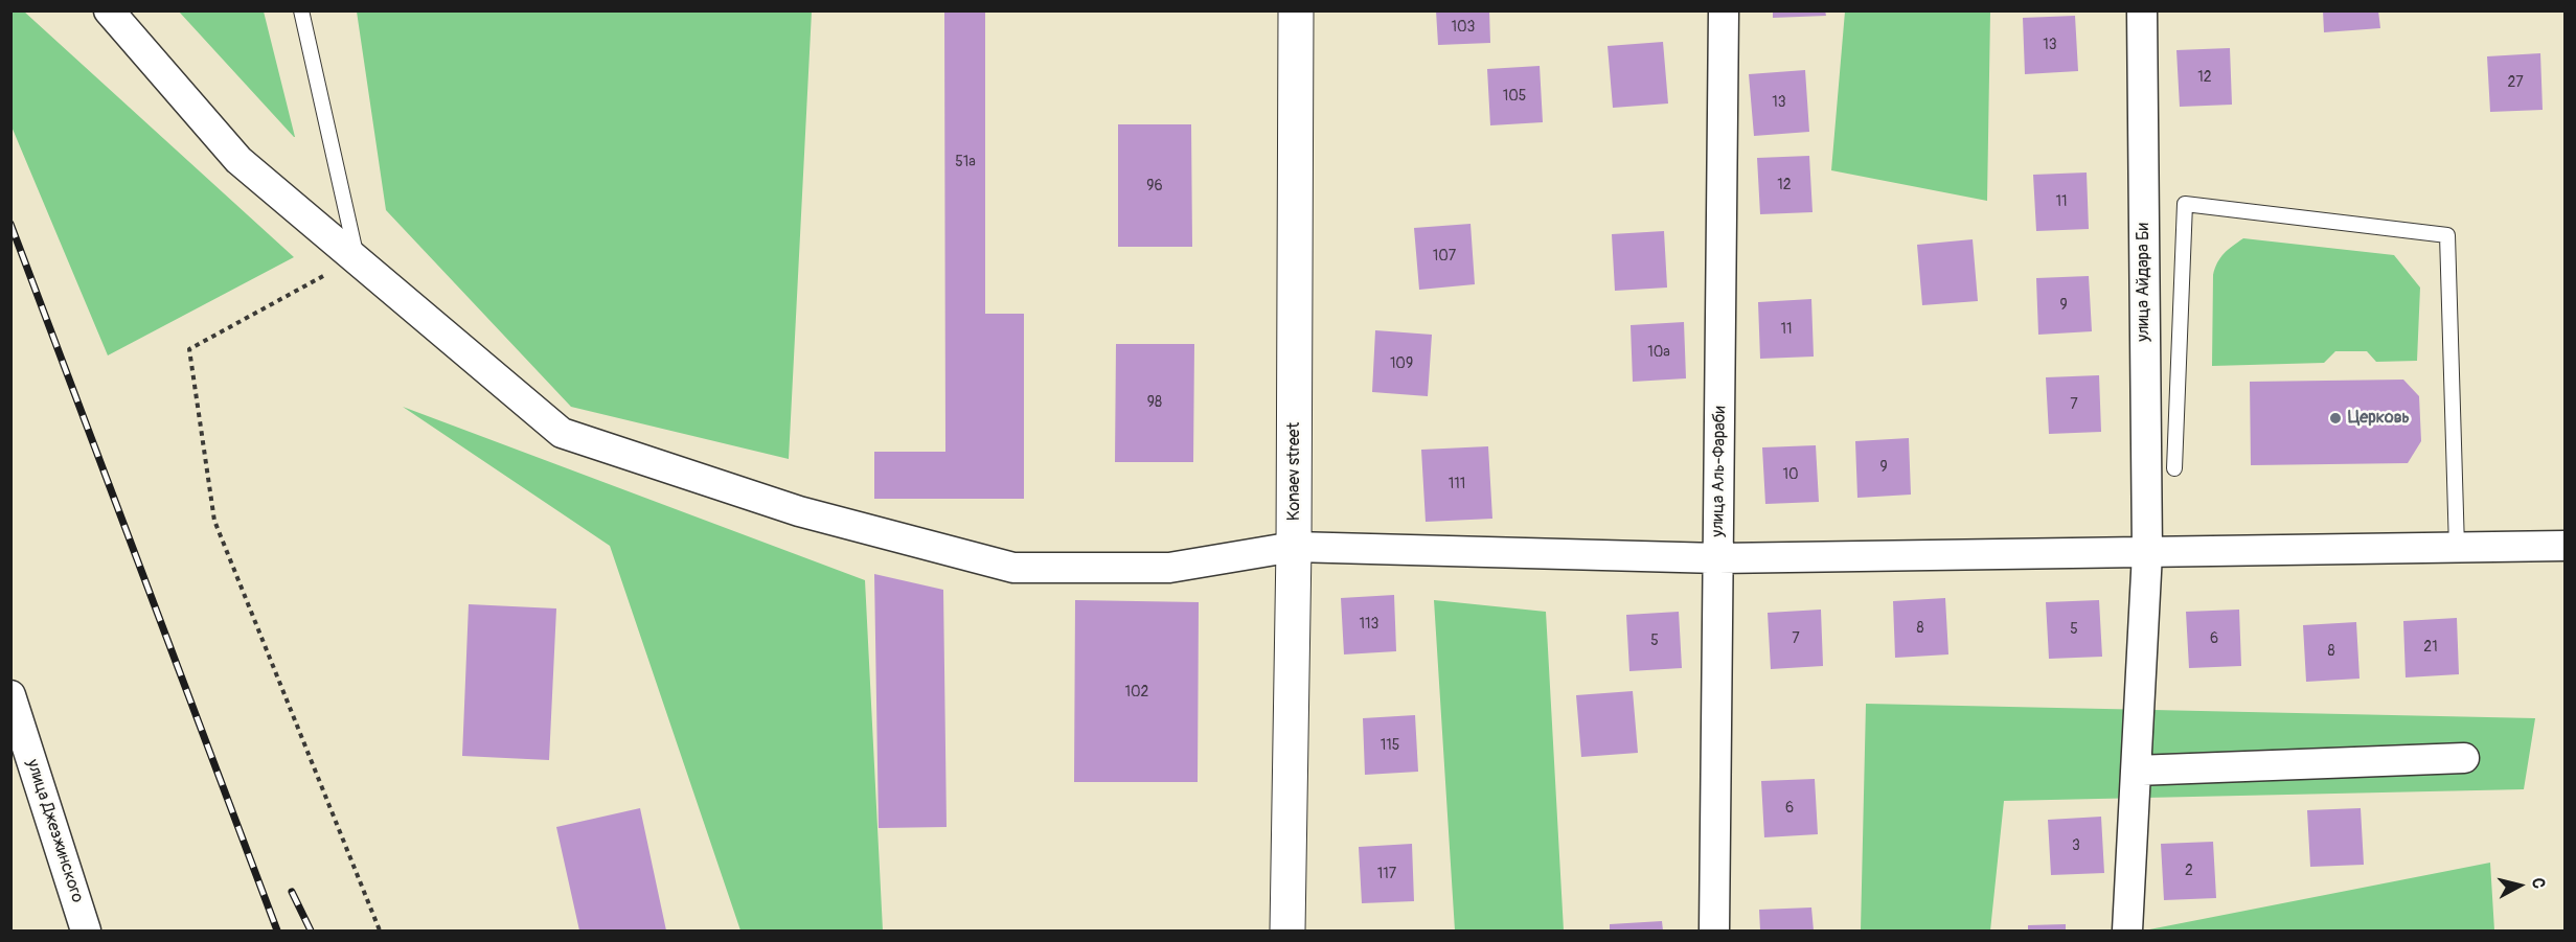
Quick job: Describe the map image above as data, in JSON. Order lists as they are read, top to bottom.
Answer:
{
  "streets": {
    "main road": ["Konaev street"],
    "street": ["улица Айдара Би", "улица Аль-Фараби", "улица Джезжинского"]
  },
  "places": ["Церковь"],
  "house_numbers": [
    "103",
    "13",
    "12",
    "27",
    "105",
    "13",
    "51а",
    "12",
    "96",
    "11",
    "107",
    "9",
    "11",
    "10а",
    "109",
    "98",
    "7",
    "9",
    "10",
    "111",
    "113",
    "8",
    "5",
    "7",
    "6",
    "5",
    "21",
    "8",
    "102",
    "115",
    "6",
    "3",
    "2",
    "117"
  ],
  "north": "right"
}
